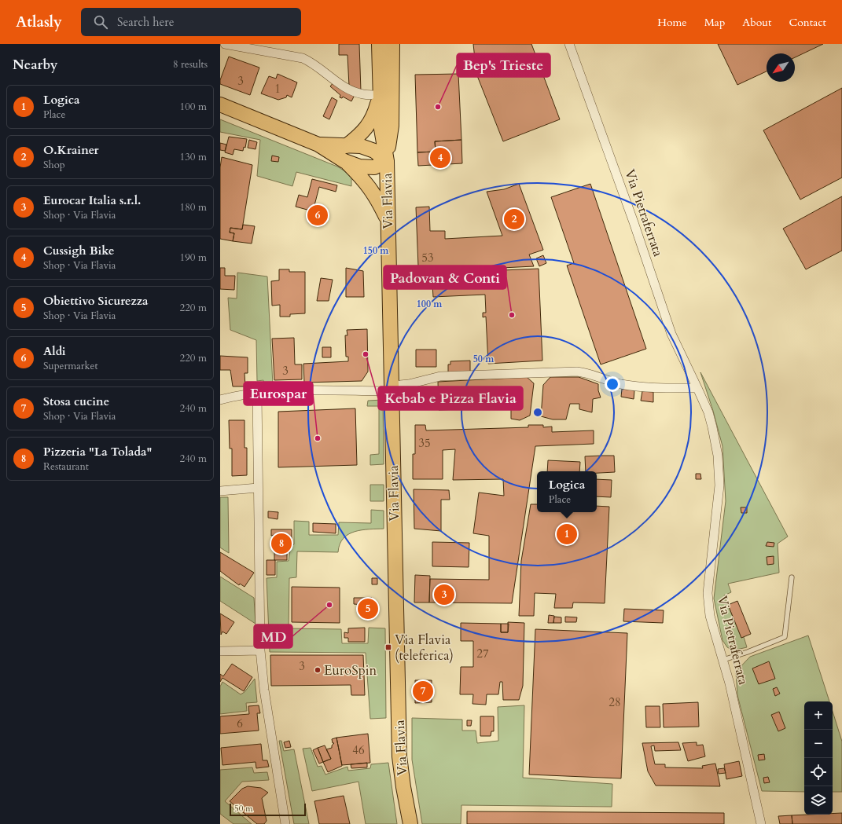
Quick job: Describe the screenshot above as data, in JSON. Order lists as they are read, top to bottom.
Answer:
{
  "streets": {
    "main road": ["Via Flavia"],
    "street": ["Via Pietraferrata"]
  },
  "places": {
    "other": [
      "Bep's Trieste",
      "Padovan & Conti",
      "Kebab e Pizza Flavia",
      "Eurospar",
      "MD",
      "EuroSpin"
    ],
    "transit": ["Via Flavia (teleferica)"]
  },
  "house_numbers": [
    "3",
    "1",
    "53",
    "3",
    "35",
    "27",
    "3",
    "28",
    "6",
    "46"
  ],
  "scale_bar": "50 m",
  "north": "bottom left",
  "page": {
    "header": "Atlasly",
    "search": "Search here",
    "nav": [
      "Home",
      "Map",
      "About",
      "Contact"
    ],
    "heading": ["Nearby", "8 results"],
    "list": [
      {
        "mark": "1",
        "name": "Logica",
        "note": "Place",
        "value": "100 m"
      },
      {
        "mark": "2",
        "name": "O.Krainer",
        "note": "Shop",
        "value": "130 m"
      },
      {
        "mark": "3",
        "name": "Eurocar Italia s.r.l.",
        "note": "Shop · Via Flavia",
        "value": "180 m"
      },
      {
        "mark": "4",
        "name": "Cussigh Bike",
        "note": "Shop · Via Flavia",
        "value": "190 m"
      },
      {
        "mark": "5",
        "name": "Obiettivo Sicurezza",
        "note": "Shop · Via Flavia",
        "value": "220 m"
      },
      {
        "mark": "6",
        "name": "Aldi",
        "note": "Supermarket",
        "value": "220 m"
      },
      {
        "mark": "7",
        "name": "Stosa cucine",
        "note": "Shop · Via Flavia",
        "value": "240 m"
      },
      {
        "mark": "8",
        "name": "Pizzeria \"La Tolada\"",
        "note": "Restaurant",
        "value": "240 m"
      }
    ],
    "pins": [
      "4",
      "6",
      "2",
      "1",
      "8",
      "3",
      "5",
      "7"
    ],
    "popup": ["Logica", "Place"],
    "map_buttons": ["+", "−"],
    "scale": "50 m"
  },
  "rings": ["150 m", "100 m", "50 m"]
}
